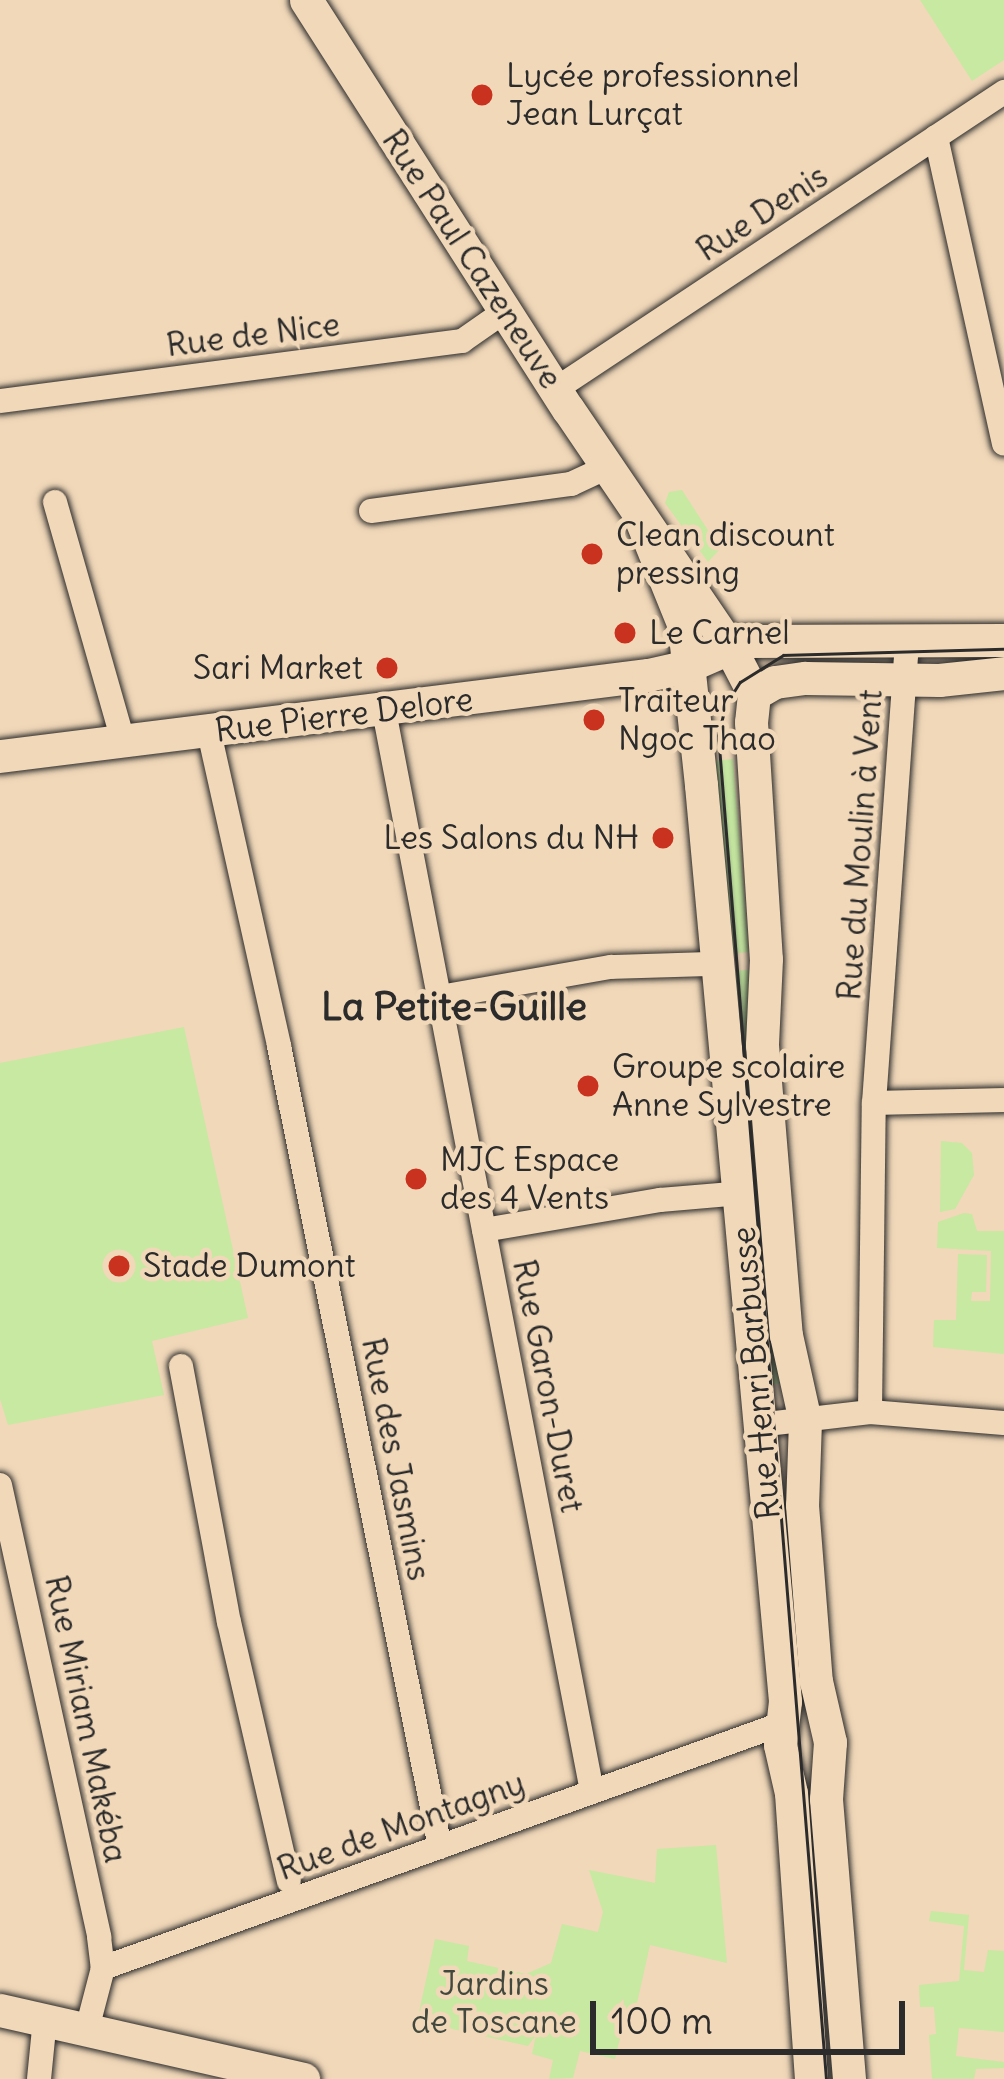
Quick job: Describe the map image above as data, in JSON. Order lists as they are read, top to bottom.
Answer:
{
  "streets": {
    "street": [
      "Rue Denis",
      "Rue Paul Cazeneuve",
      "Rue de Nice",
      "Rue Pierre Delore",
      "Rue du Moulin à Vent",
      "Rue Henri Barbusse",
      "Rue Garon-Duret",
      "Rue des Jasmins",
      "Rue Miriam Makéba",
      "Rue de Montagny"
    ]
  },
  "crossings": [
    ["Rue Denis", "Rue Paul Cazeneuve"],
    ["Rue Paul Cazeneuve", "Rue de Nice"],
    ["Rue Paul Cazeneuve", "Rue Pierre Delore"],
    ["Rue Paul Cazeneuve", "Rue Henri Barbusse"],
    ["Rue Pierre Delore", "Rue Henri Barbusse"],
    ["Rue Pierre Delore", "Rue Garon-Duret"],
    ["Rue Pierre Delore", "Rue des Jasmins"],
    ["Rue Henri Barbusse", "Rue de Montagny"],
    ["Rue Garon-Duret", "Rue de Montagny"],
    ["Rue des Jasmins", "Rue de Montagny"],
    ["Rue Miriam Makéba", "Rue de Montagny"]
  ],
  "districts": ["La Petite-Guille"],
  "parks": ["Jardins de Toscane"],
  "places": [
    "Lycée professionnel Jean Lurçat",
    "Clean discount pressing",
    "Le Carnel",
    "Sari Market",
    "Traiteur Ngoc Thao",
    "Les Salons du NH",
    "Groupe scolaire Anne Sylvestre",
    "MJC Espace des 4 Vents",
    "Stade Dumont"
  ],
  "scale_bar": "100 m"
}
